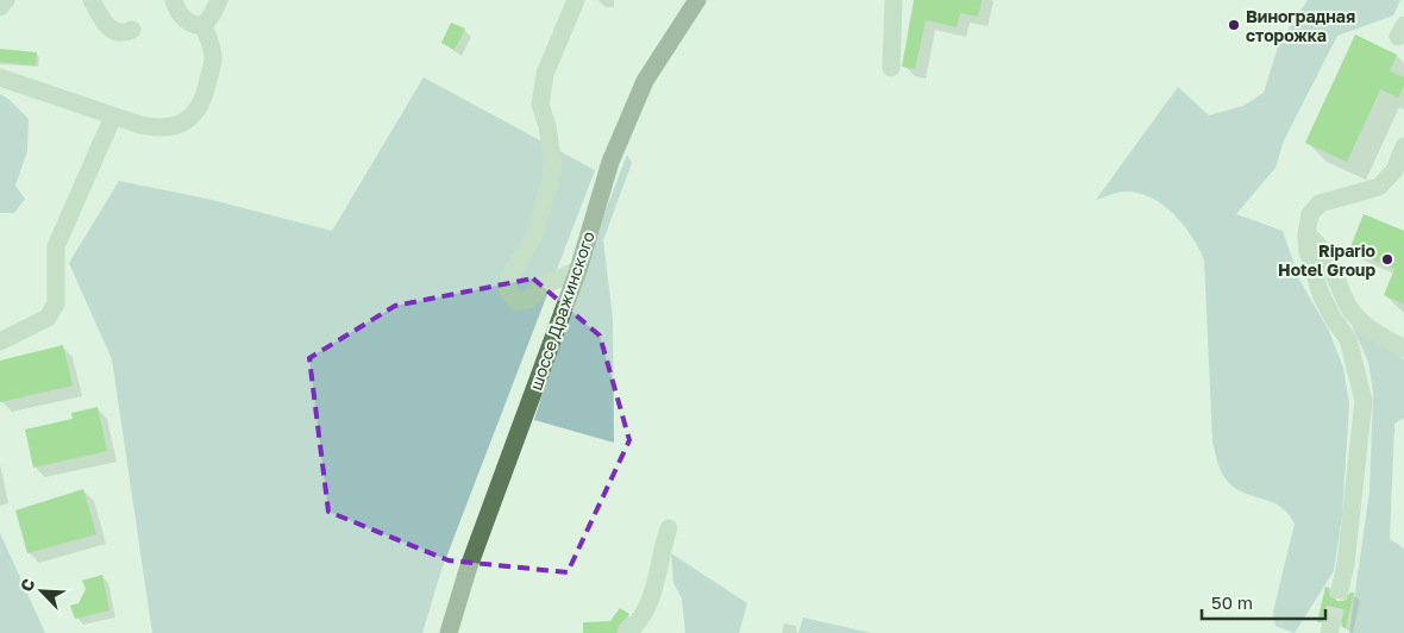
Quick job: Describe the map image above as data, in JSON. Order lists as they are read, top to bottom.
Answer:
{
  "streets": {
    "main road": ["шоссе Дражинского"]
  },
  "places": ["Виноградная сторожка", "Ripario Hotel Group"],
  "scale_bar": "50 m",
  "north": "top left"
}
